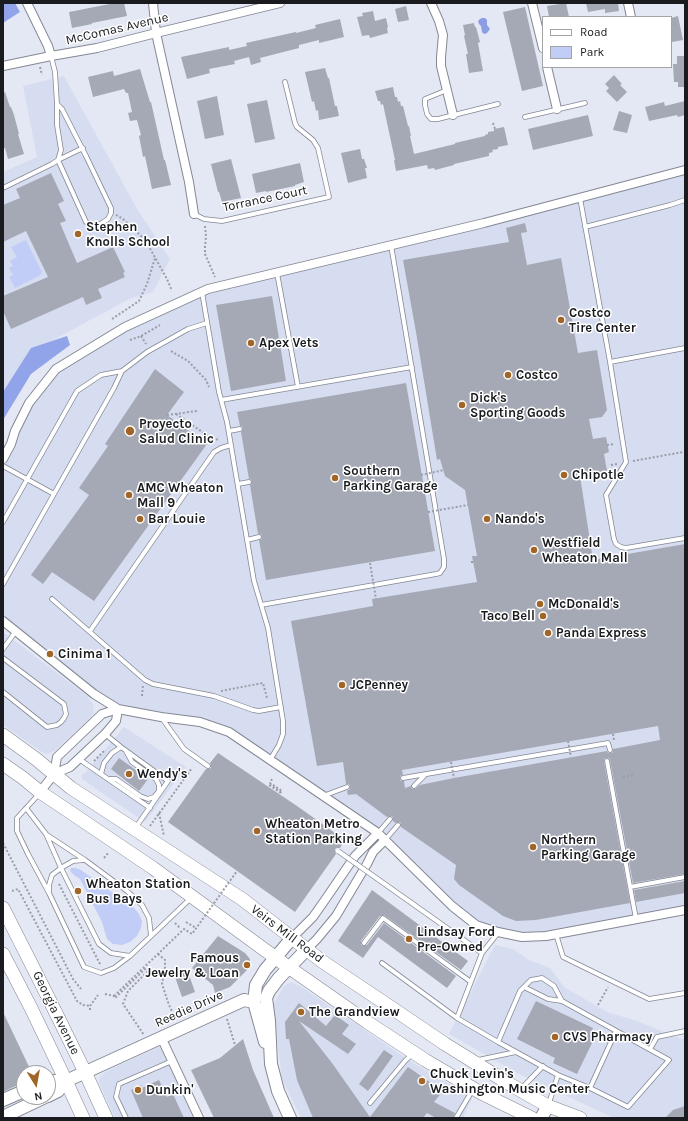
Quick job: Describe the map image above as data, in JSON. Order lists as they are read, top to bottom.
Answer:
{
  "streets": {
    "main road": ["Veirs Mill Road", "Georgia Avenue"],
    "street": ["McComas Avenue", "Torrance Court", "Reedie Drive"]
  },
  "crossings": [
    ["McComas Avenue", "Torrance Court"],
    ["Reedie Drive", "Georgia Avenue"]
  ],
  "places": [
    "Stephen Knolls School",
    "Costco Tire Center",
    "Apex Vets",
    "Costco",
    "Dick's Sporting Goods",
    "Proyecto Salud Clinic",
    "Chipotle",
    "Southern Parking Garage",
    "AMC Wheaton Mall 9",
    "Bar Louie",
    "Nando's",
    "Westfield Wheaton Mall",
    "McDonald's",
    "Taco Bell",
    "Panda Express",
    "Cinima 1",
    "JCPenney",
    "Wendy's",
    "Wheaton Metro Station Parking",
    "Northern Parking Garage",
    "Wheaton Station Bus Bays",
    "Lindsay Ford Pre-Owned",
    "Famous Jewelry & Loan",
    "The Grandview",
    "CVS Pharmacy",
    "Chuck Levin's Washington Music Center",
    "Dunkin'"
  ],
  "legend": ["Road", "Park"],
  "north": "bottom"
}
